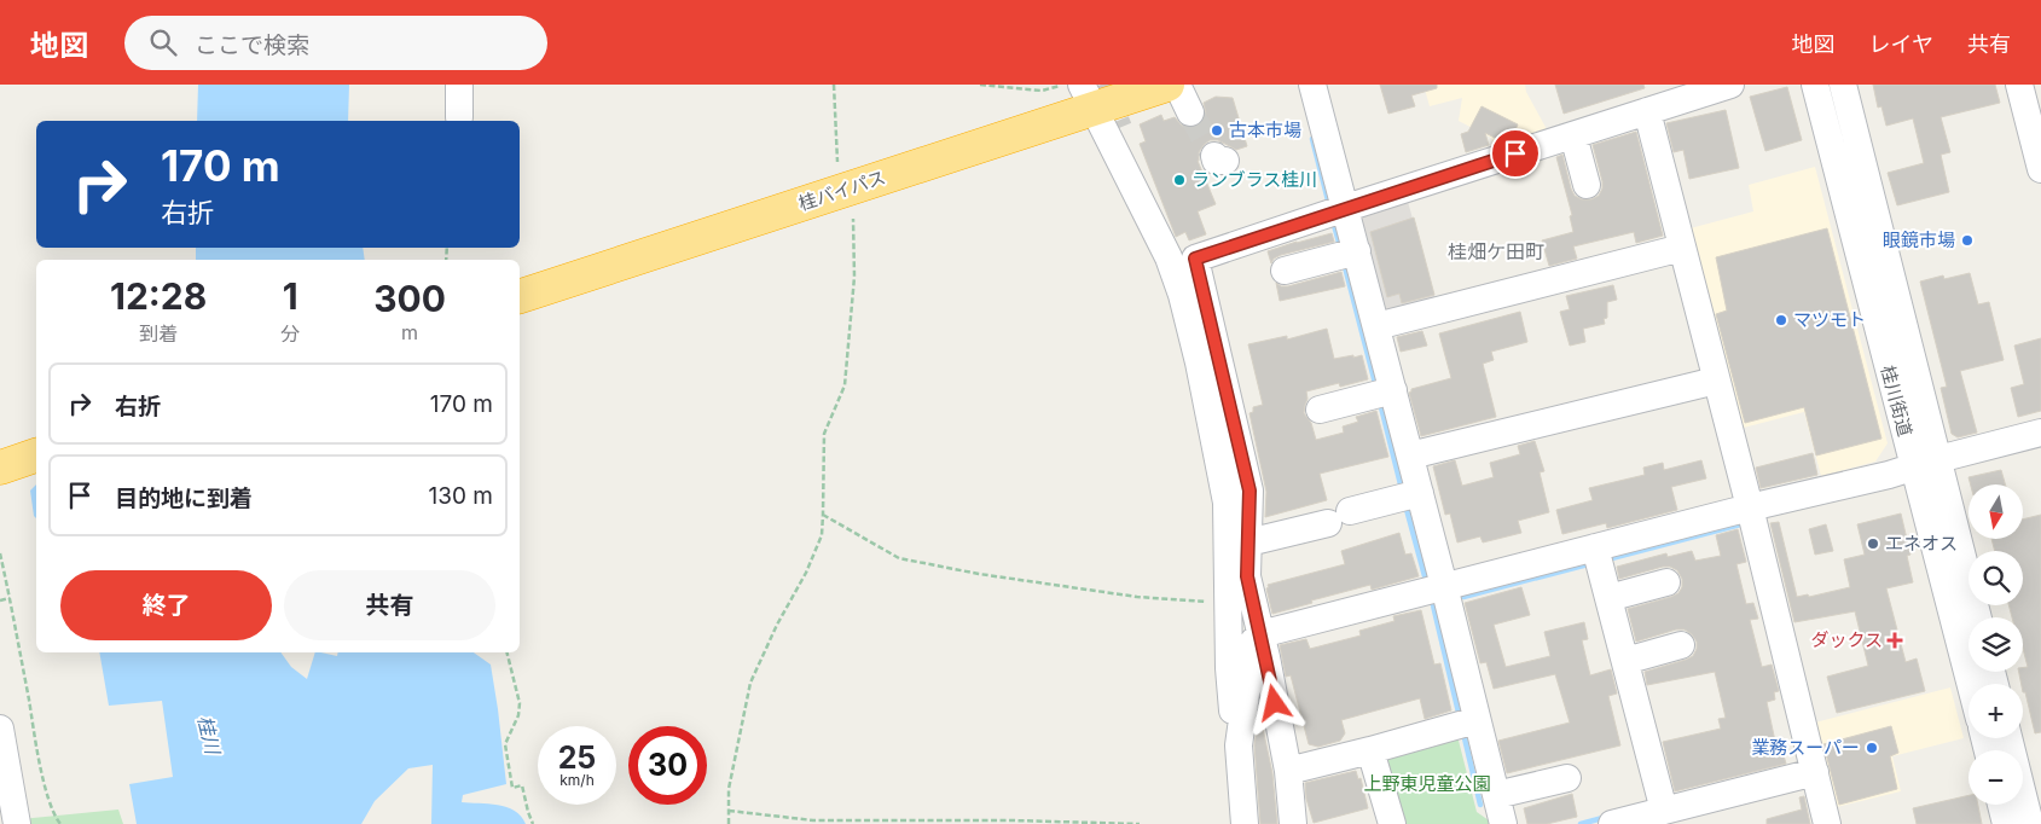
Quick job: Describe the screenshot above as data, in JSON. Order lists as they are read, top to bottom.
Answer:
{
  "streets": {
    "highway": ["桂バイパス"],
    "street": ["桂川街道"]
  },
  "districts": ["桂畑ケ田町"],
  "water": ["桂川"],
  "parks": ["上野東児童公園"],
  "places": {
    "other": [
      "古本市場",
      "ランブラス桂川",
      "眼鏡市場",
      "マツモト",
      "エネオス",
      "業務スーパー"
    ],
    "health": ["ダックス"]
  },
  "north": "bottom",
  "page": {
    "header": "地図",
    "search": "ここで検索",
    "nav": ["地図", "レイヤ", "共有"],
    "turn": ["170 m", "右折"],
    "eta": [
      "12:28",
      "到着",
      "1",
      "分",
      "300",
      "m"
    ],
    "list": [
      {
        "name": "右折",
        "value": "170 m"
      },
      {
        "name": "目的地に到着",
        "value": "130 m"
      }
    ],
    "map_buttons": ["+", "−"],
    "buttons": ["終了", "共有"],
    "speed": "25 km/h",
    "limit": "30"
  }
}
